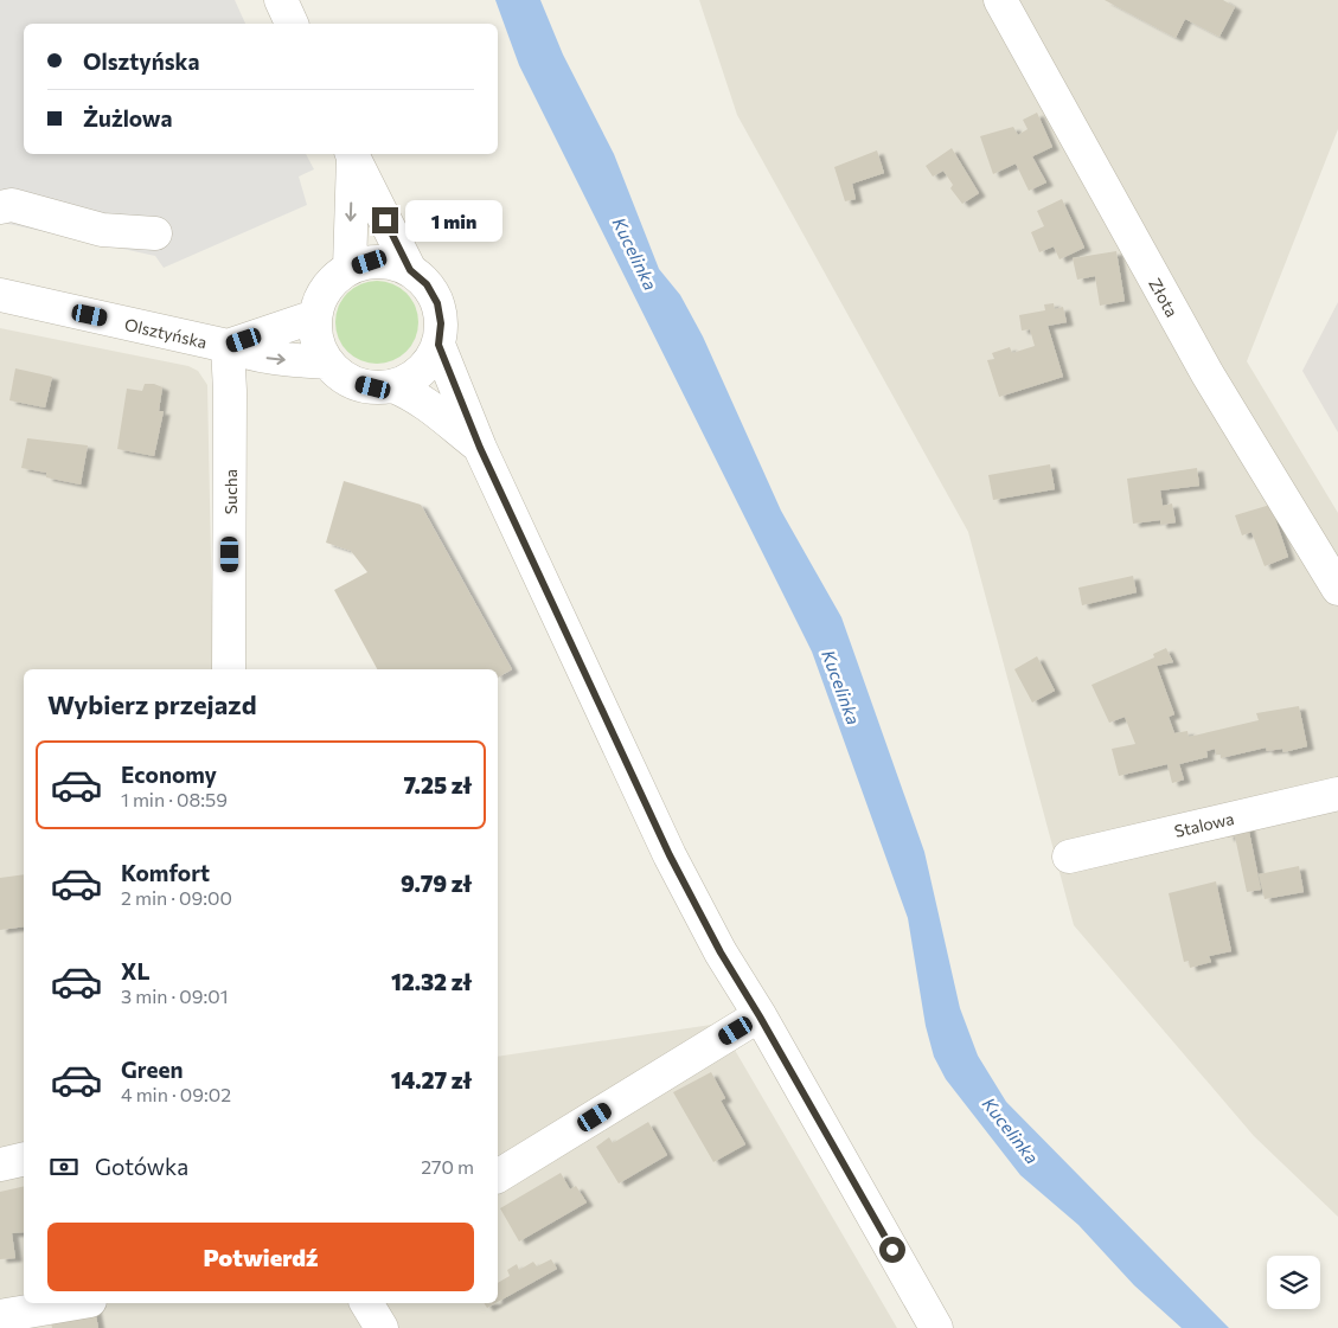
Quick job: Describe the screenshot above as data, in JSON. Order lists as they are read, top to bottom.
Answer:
{
  "streets": {
    "street": [
      "Złota",
      "Olsztyńska",
      "Sucha",
      "Stalowa"
    ]
  },
  "crossings": [
    ["Olsztyńska", "Sucha"]
  ],
  "water": ["Kucelinka"],
  "page": {
    "banner": ["Olsztyńska", "Żużlowa"],
    "bubble": "1 min",
    "heading": "Wybierz przejazd",
    "list": [
      {
        "name": "Economy",
        "note": "1 min · 08:59",
        "value": "7.25 zł"
      },
      {
        "name": "Komfort",
        "note": "2 min · 09:00",
        "value": "9.79 zł"
      },
      {
        "name": "XL",
        "note": "3 min · 09:01",
        "value": "12.32 zł"
      },
      {
        "name": "Green",
        "note": "4 min · 09:02",
        "value": "14.27 zł"
      }
    ],
    "pay": ["Gotówka", "270 m"],
    "buttons": "Potwierdź"
  }
}
